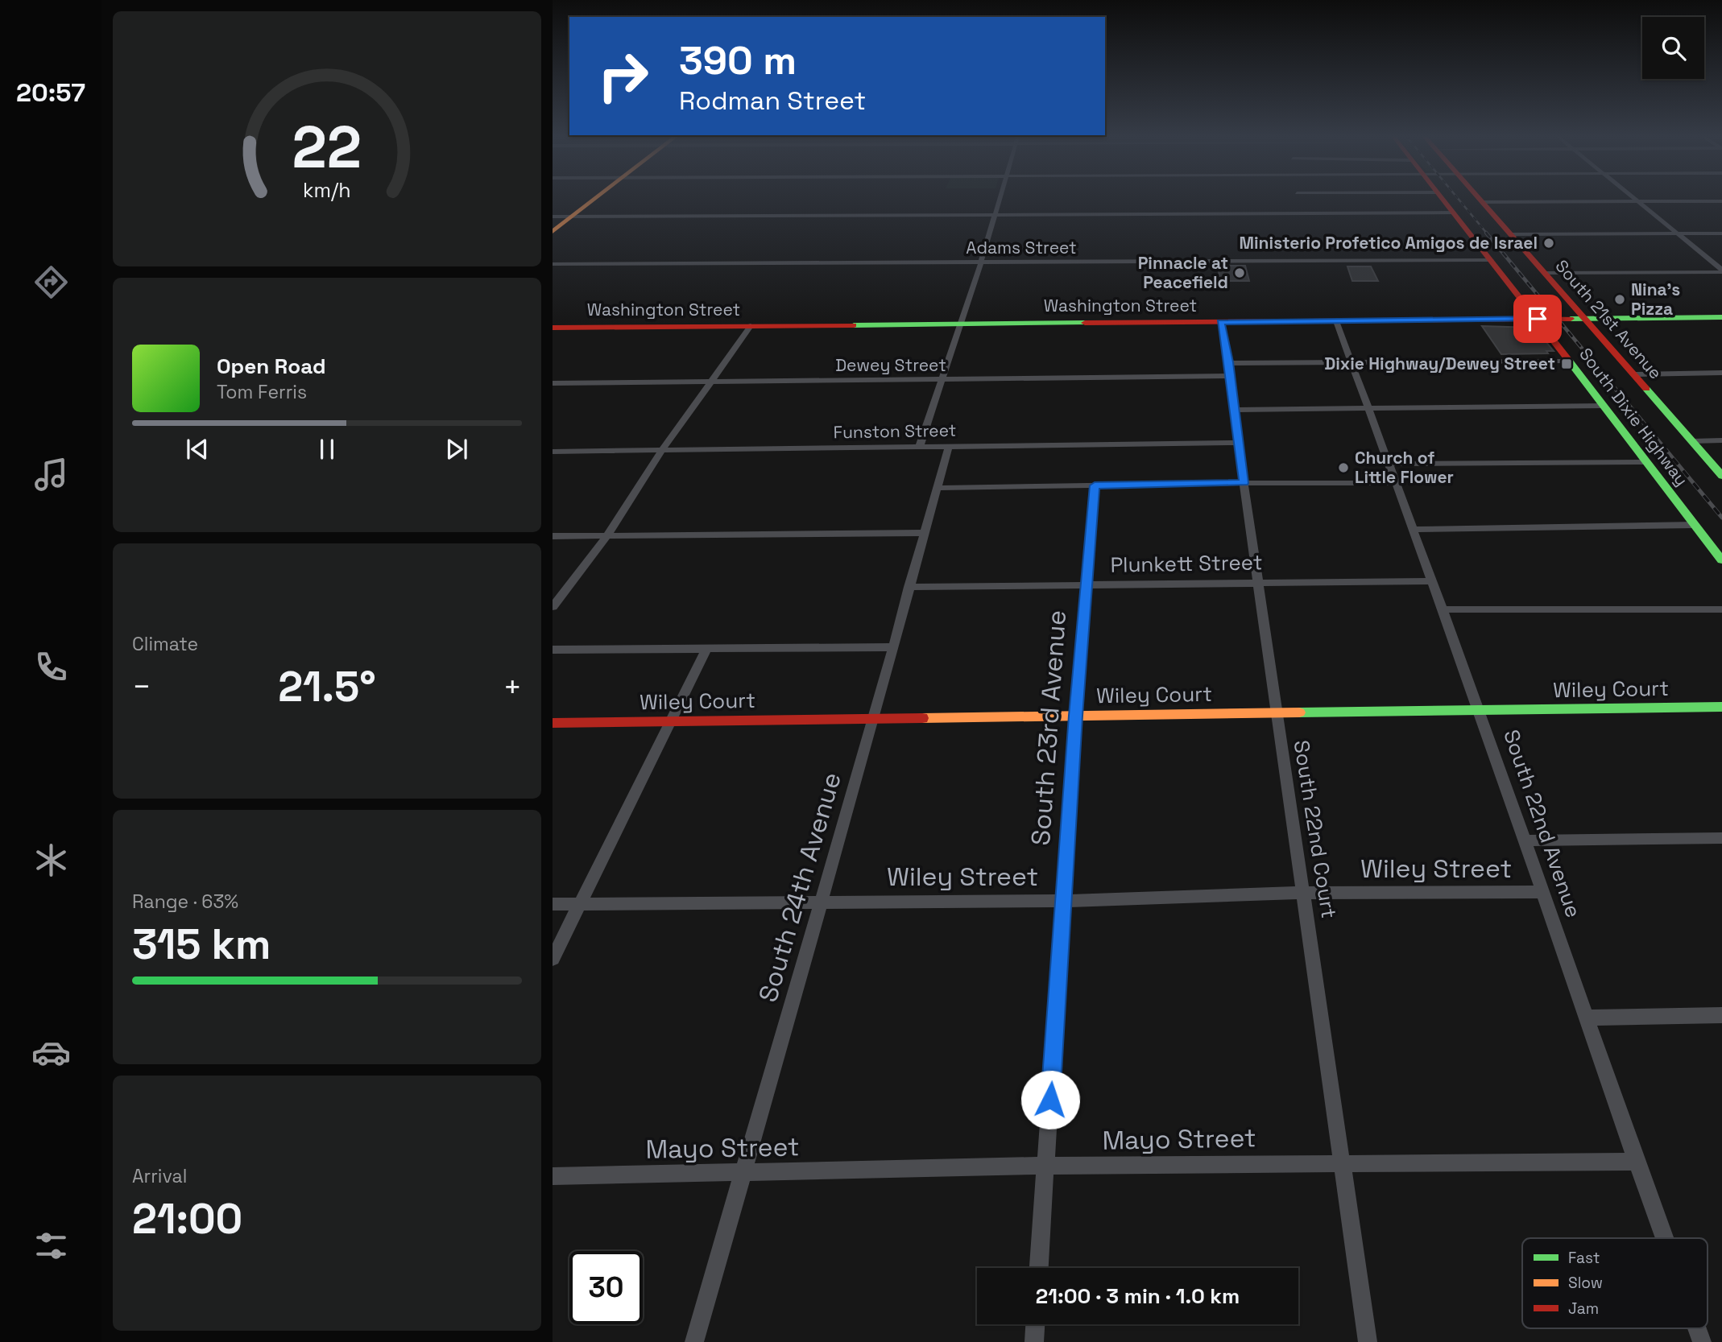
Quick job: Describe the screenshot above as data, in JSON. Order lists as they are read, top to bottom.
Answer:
{
  "streets": {
    "street": [
      "Adams Street",
      "Washington Street",
      "South 21st Avenue",
      "Dewey Street",
      "South Dixie Highway",
      "Funston Street",
      "Plunkett Street",
      "Wiley Court",
      "South 23rd Avenue",
      "South 22nd Avenue",
      "South 22nd Court",
      "Wiley Street",
      "South 24th Avenue",
      "Mayo Street"
    ]
  },
  "crossings": [
    ["Adams Street", "South Dixie Highway"],
    ["Washington Street", "South 21st Avenue"],
    ["Washington Street", "South Dixie Highway"],
    ["Washington Street", "South 22nd Avenue"],
    ["Washington Street", "South 22nd Court"],
    ["Dewey Street", "South 22nd Court"],
    ["Funston Street", "South 22nd Court"],
    ["Funston Street", "South 24th Avenue"],
    ["Plunkett Street", "South 23rd Avenue"],
    ["Plunkett Street", "South 22nd Avenue"],
    ["Plunkett Street", "South 22nd Court"],
    ["Plunkett Street", "South 24th Avenue"],
    ["Wiley Court", "South 23rd Avenue"],
    ["Wiley Court", "South 22nd Avenue"],
    ["Wiley Court", "South 22nd Court"],
    ["Wiley Court", "South 24th Avenue"],
    ["South 23rd Avenue", "Wiley Street"],
    ["South 23rd Avenue", "Mayo Street"],
    ["South 22nd Avenue", "Wiley Street"],
    ["South 22nd Avenue", "Mayo Street"],
    ["South 22nd Court", "Wiley Street"],
    ["South 22nd Court", "Mayo Street"],
    ["Wiley Street", "South 24th Avenue"],
    ["South 24th Avenue", "Mayo Street"]
  ],
  "places": {
    "other": [
      "Ministerio Profetico Amigos de Israel",
      "Pinnacle at Peacefield",
      "Nina's Pizza",
      "Church of Little Flower"
    ],
    "transit": ["Dixie Highway/Dewey Street"]
  },
  "legend": ["Fast", "Slow", "Jam"],
  "page": {
    "tabs": "20:57",
    "turn": ["390 m", "Rodman Street"],
    "song": ["Open Road", "Tom Ferris"],
    "tile": [
      "Climate",
      ["Range · 63%", "315 km"],
      ["Arrival", "21:00"]
    ],
    "heat": ["−", "21.5°", "+"],
    "limit": "30",
    "trip": "21:00 · 3 min · 1.0 km",
    "gauge": ["22", "km/h"]
  }
}
